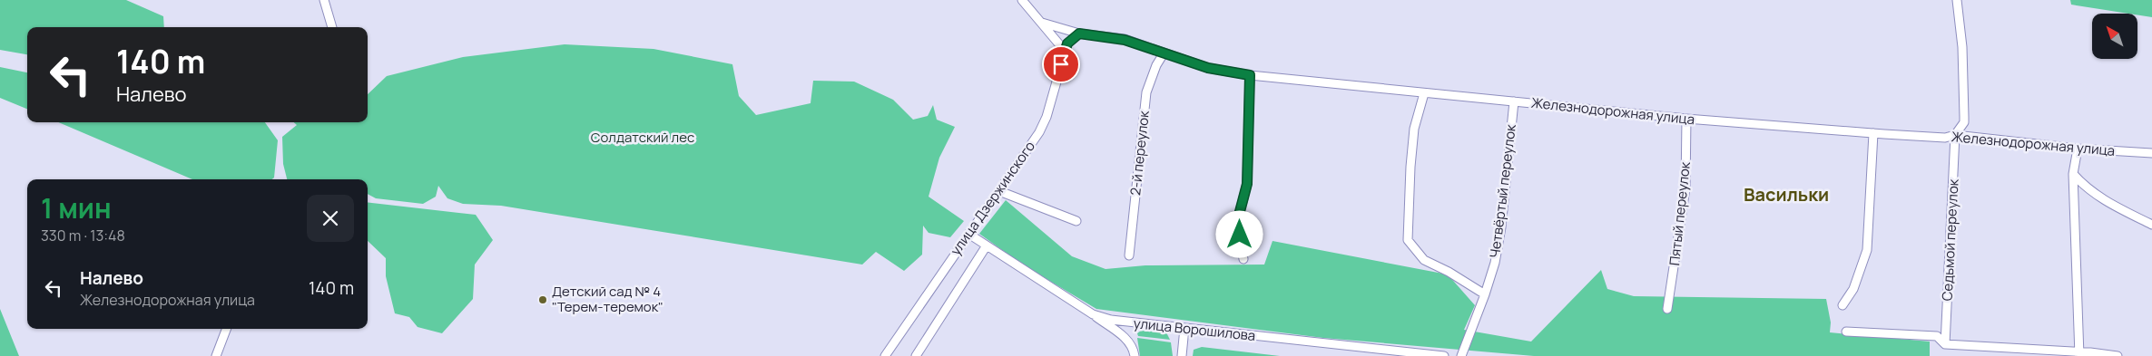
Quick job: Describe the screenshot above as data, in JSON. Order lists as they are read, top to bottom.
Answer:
{
  "streets": {
    "street": [
      "Железнодорожная улица",
      "2-й переулок",
      "Четвёртый переулок",
      "улица Дзержинского",
      "Пятый переулок",
      "Седьмой переулок",
      "улица Ворошилова"
    ]
  },
  "crossings": [
    ["Железнодорожная улица", "2-й переулок"],
    ["Железнодорожная улица", "Четвёртый переулок"],
    ["Железнодорожная улица", "улица Дзержинского"],
    ["Железнодорожная улица", "Пятый переулок"],
    ["Железнодорожная улица", "Седьмой переулок"],
    ["улица Дзержинского", "улица Ворошилова"]
  ],
  "districts": ["Васильки"],
  "parks": ["Солдатский лес"],
  "places": ["Детский сад № 4 \"Терем-теремок\""],
  "north": "top left",
  "page": {
    "turn": ["140 m", "Налево"],
    "heading": ["1 мин", "330 m · 13:48"],
    "list": [
      {
        "name": "Налево",
        "note": "Железнодорожная улица",
        "value": "140 m"
      }
    ]
  }
}
